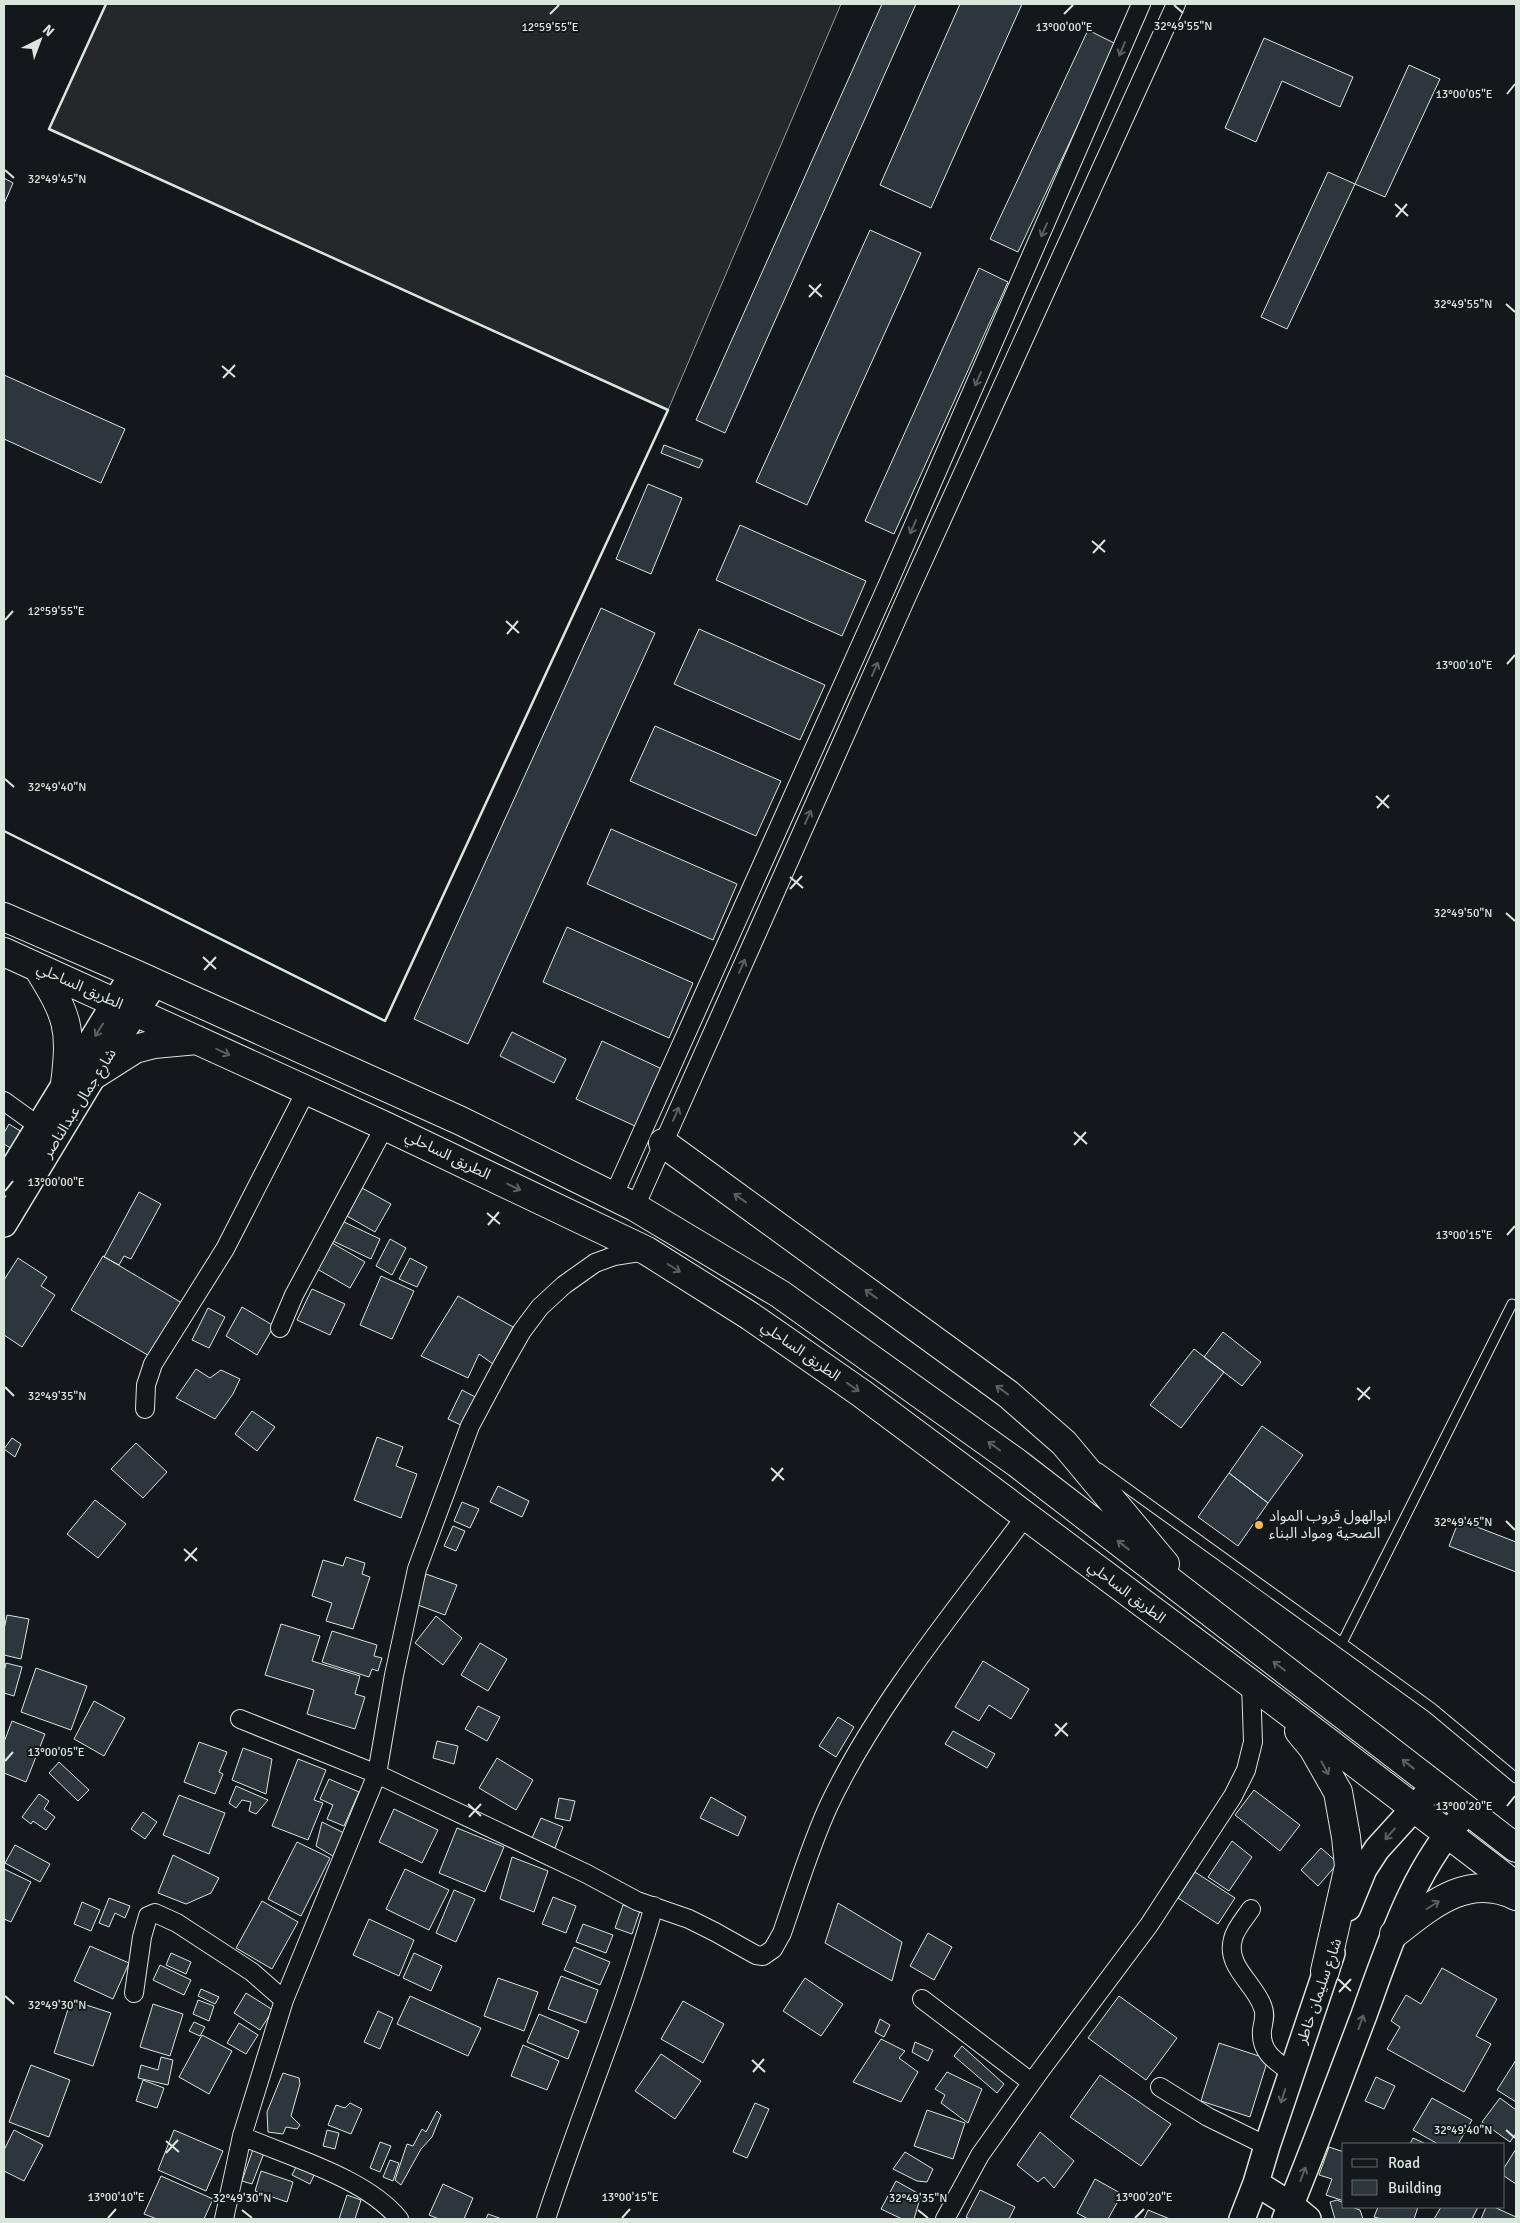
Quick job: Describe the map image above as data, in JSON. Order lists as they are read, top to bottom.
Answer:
{
  "streets": {
    "highway": ["الطريق الساحلي"],
    "main road": ["شارع جمال عبدالناصر", "شارع سليمان خاطر"]
  },
  "crossings": [
    ["الطريق الساحلي", "شارع جمال عبدالناصر"],
    ["الطريق الساحلي", "شارع سليمان خاطر"]
  ],
  "places": ["ابوالهول قروب المواد الصحية ومواد البناء"],
  "legend": ["Road", "Building"],
  "north": "top right",
  "coordinates": [
    "32°49'55\"N",
    "12°59'55\"E",
    "13°00'00\"E",
    "13°00'05\"E",
    "32°49'45\"N",
    "13°00'10\"E",
    "32°49'40\"N",
    "32°49'50\"N",
    "13°00'15\"E",
    "32°49'35\"N",
    "13°00'20\"E",
    "32°49'30\"N"
  ]
}
